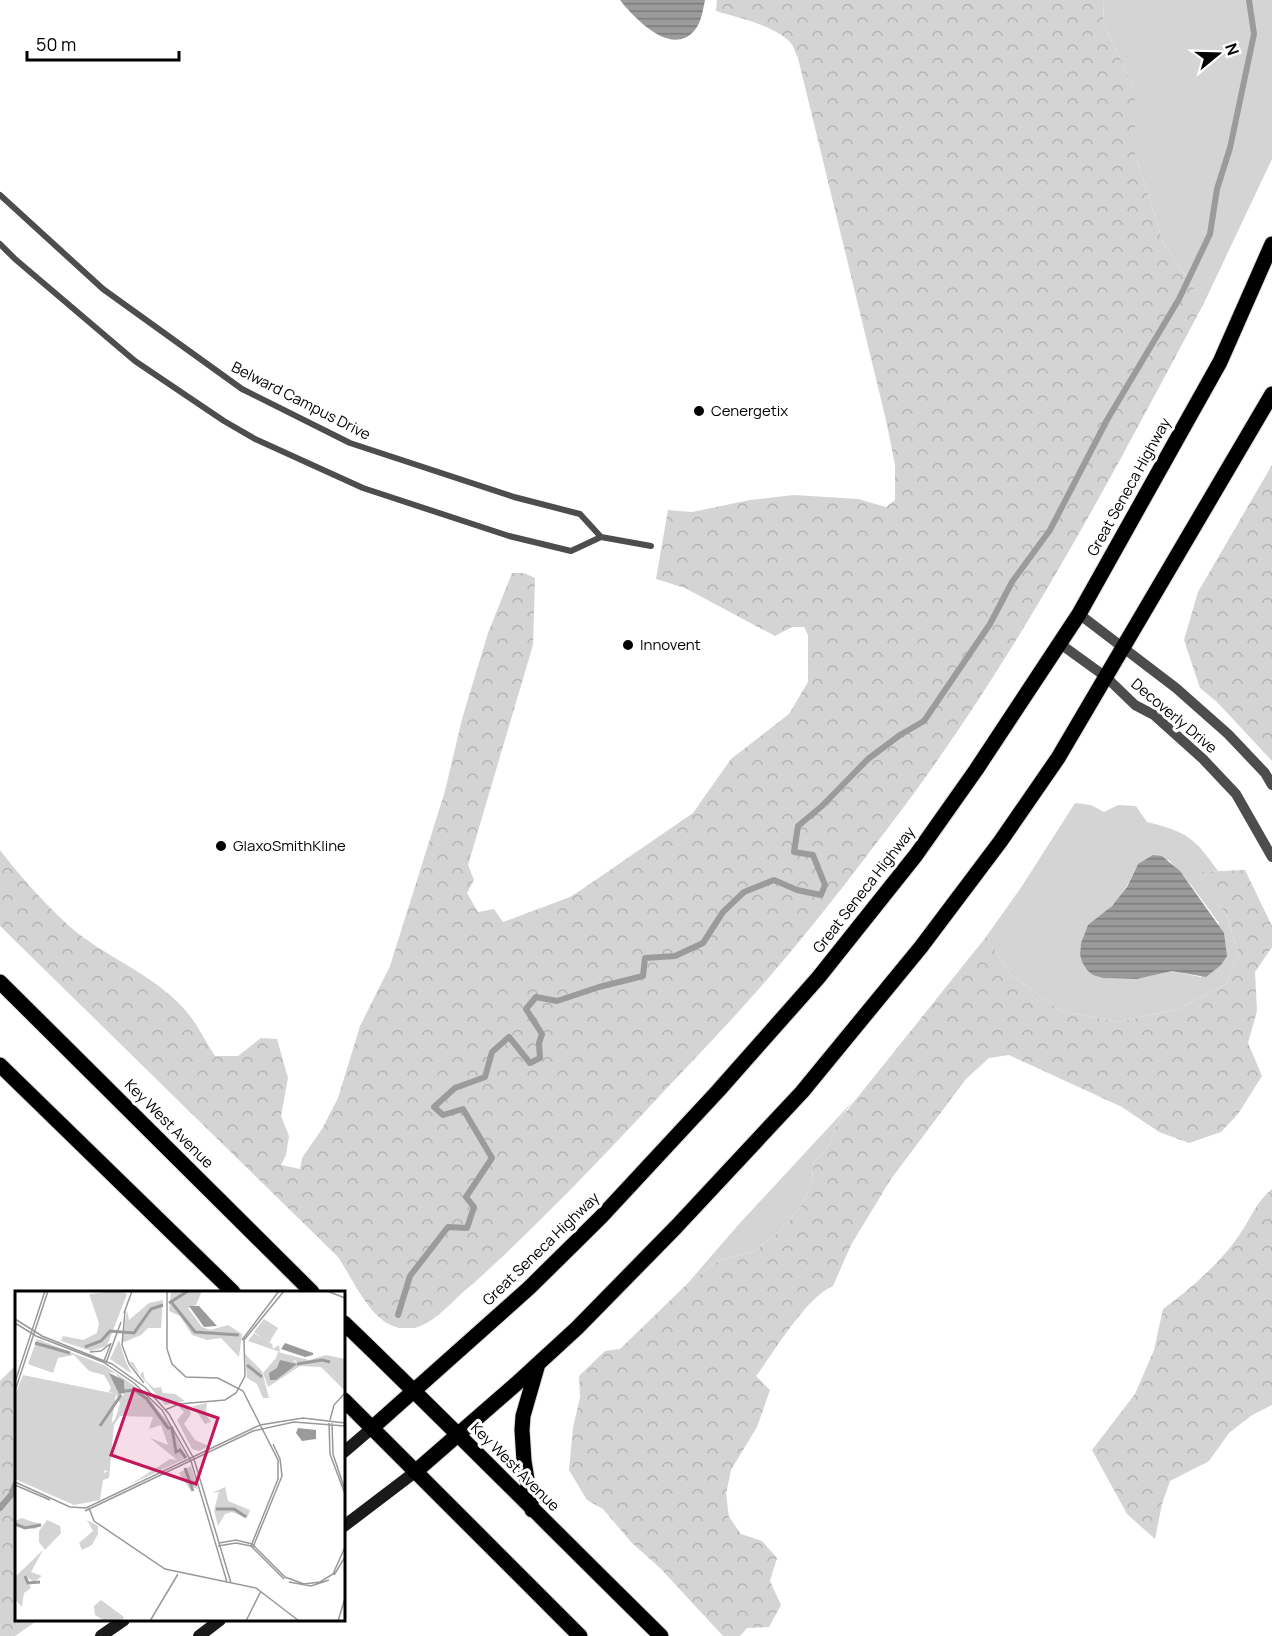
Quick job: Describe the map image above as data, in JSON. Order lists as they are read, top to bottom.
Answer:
{
  "streets": {
    "main road": ["Great Seneca Highway", "Key West Avenue"],
    "street": ["Belward Campus Drive", "Decoverly Drive"]
  },
  "crossings": [
    ["Great Seneca Highway", "Decoverly Drive"],
    ["Great Seneca Highway", "Key West Avenue"]
  ],
  "places": ["Cenergetix", "Innovent", "GlaxoSmithKline"],
  "scale_bar": "50 m",
  "north": "right"
}
